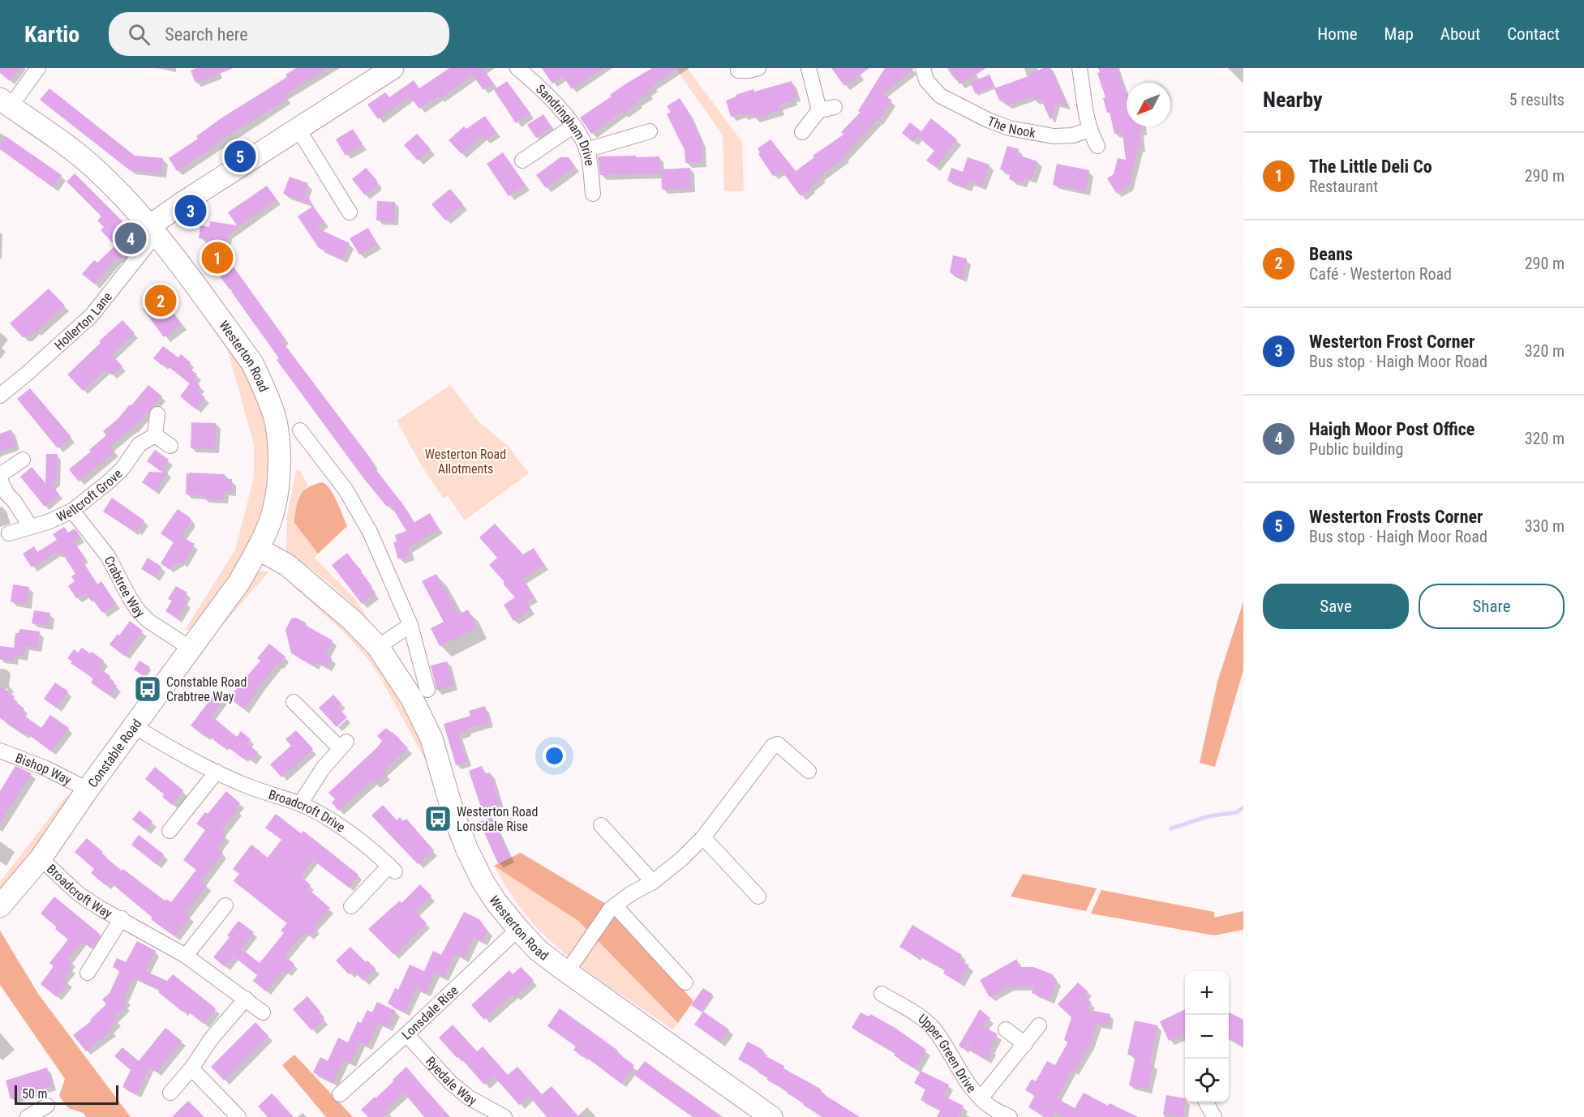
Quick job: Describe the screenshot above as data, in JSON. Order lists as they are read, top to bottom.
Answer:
{
  "streets": {
    "street": [
      "The Nook",
      "Sandringham Drive",
      "Hollerton Lane",
      "Westerton Road",
      "Wellcroft Grove",
      "Crabtree Way",
      "Constable Road",
      "Bishop Way",
      "Broadcroft Drive",
      "Broadcroft Way",
      "Lonsdale Rise",
      "Upper Green Drive",
      "Ryedale Way"
    ]
  },
  "crossings": [
    ["Hollerton Lane", "Westerton Road"],
    ["Westerton Road", "Constable Road"],
    ["Westerton Road", "Lonsdale Rise"],
    ["Wellcroft Grove", "Crabtree Way"],
    ["Crabtree Way", "Constable Road"],
    ["Constable Road", "Bishop Way"],
    ["Constable Road", "Broadcroft Drive"],
    ["Constable Road", "Broadcroft Way"],
    ["Lonsdale Rise", "Ryedale Way"]
  ],
  "parks": ["Westerton Road Allotments"],
  "places": {
    "bus stop": ["Constable Road Crabtree Way", "Westerton Road Lonsdale Rise"]
  },
  "scale_bar": "50 m",
  "north": "bottom left",
  "page": {
    "header": "Kartio",
    "search": "Search here",
    "nav": [
      "Home",
      "Map",
      "About",
      "Contact"
    ],
    "heading": ["Nearby", "5 results"],
    "list": [
      {
        "mark": "1",
        "name": "The Little Deli Co",
        "note": "Restaurant",
        "value": "290 m"
      },
      {
        "mark": "2",
        "name": "Beans",
        "note": "Café · Westerton Road",
        "value": "290 m"
      },
      {
        "mark": "3",
        "name": "Westerton Frost Corner",
        "note": "Bus stop · Haigh Moor Road",
        "value": "320 m"
      },
      {
        "mark": "4",
        "name": "Haigh Moor Post Office",
        "note": "Public building",
        "value": "320 m"
      },
      {
        "mark": "5",
        "name": "Westerton Frosts Corner",
        "note": "Bus stop · Haigh Moor Road",
        "value": "330 m"
      }
    ],
    "pins": [
      "5",
      "3",
      "4",
      "1",
      "2"
    ],
    "buttons": ["Save", "Share"],
    "map_buttons": ["+", "−"],
    "scale": "50 m"
  }
}
